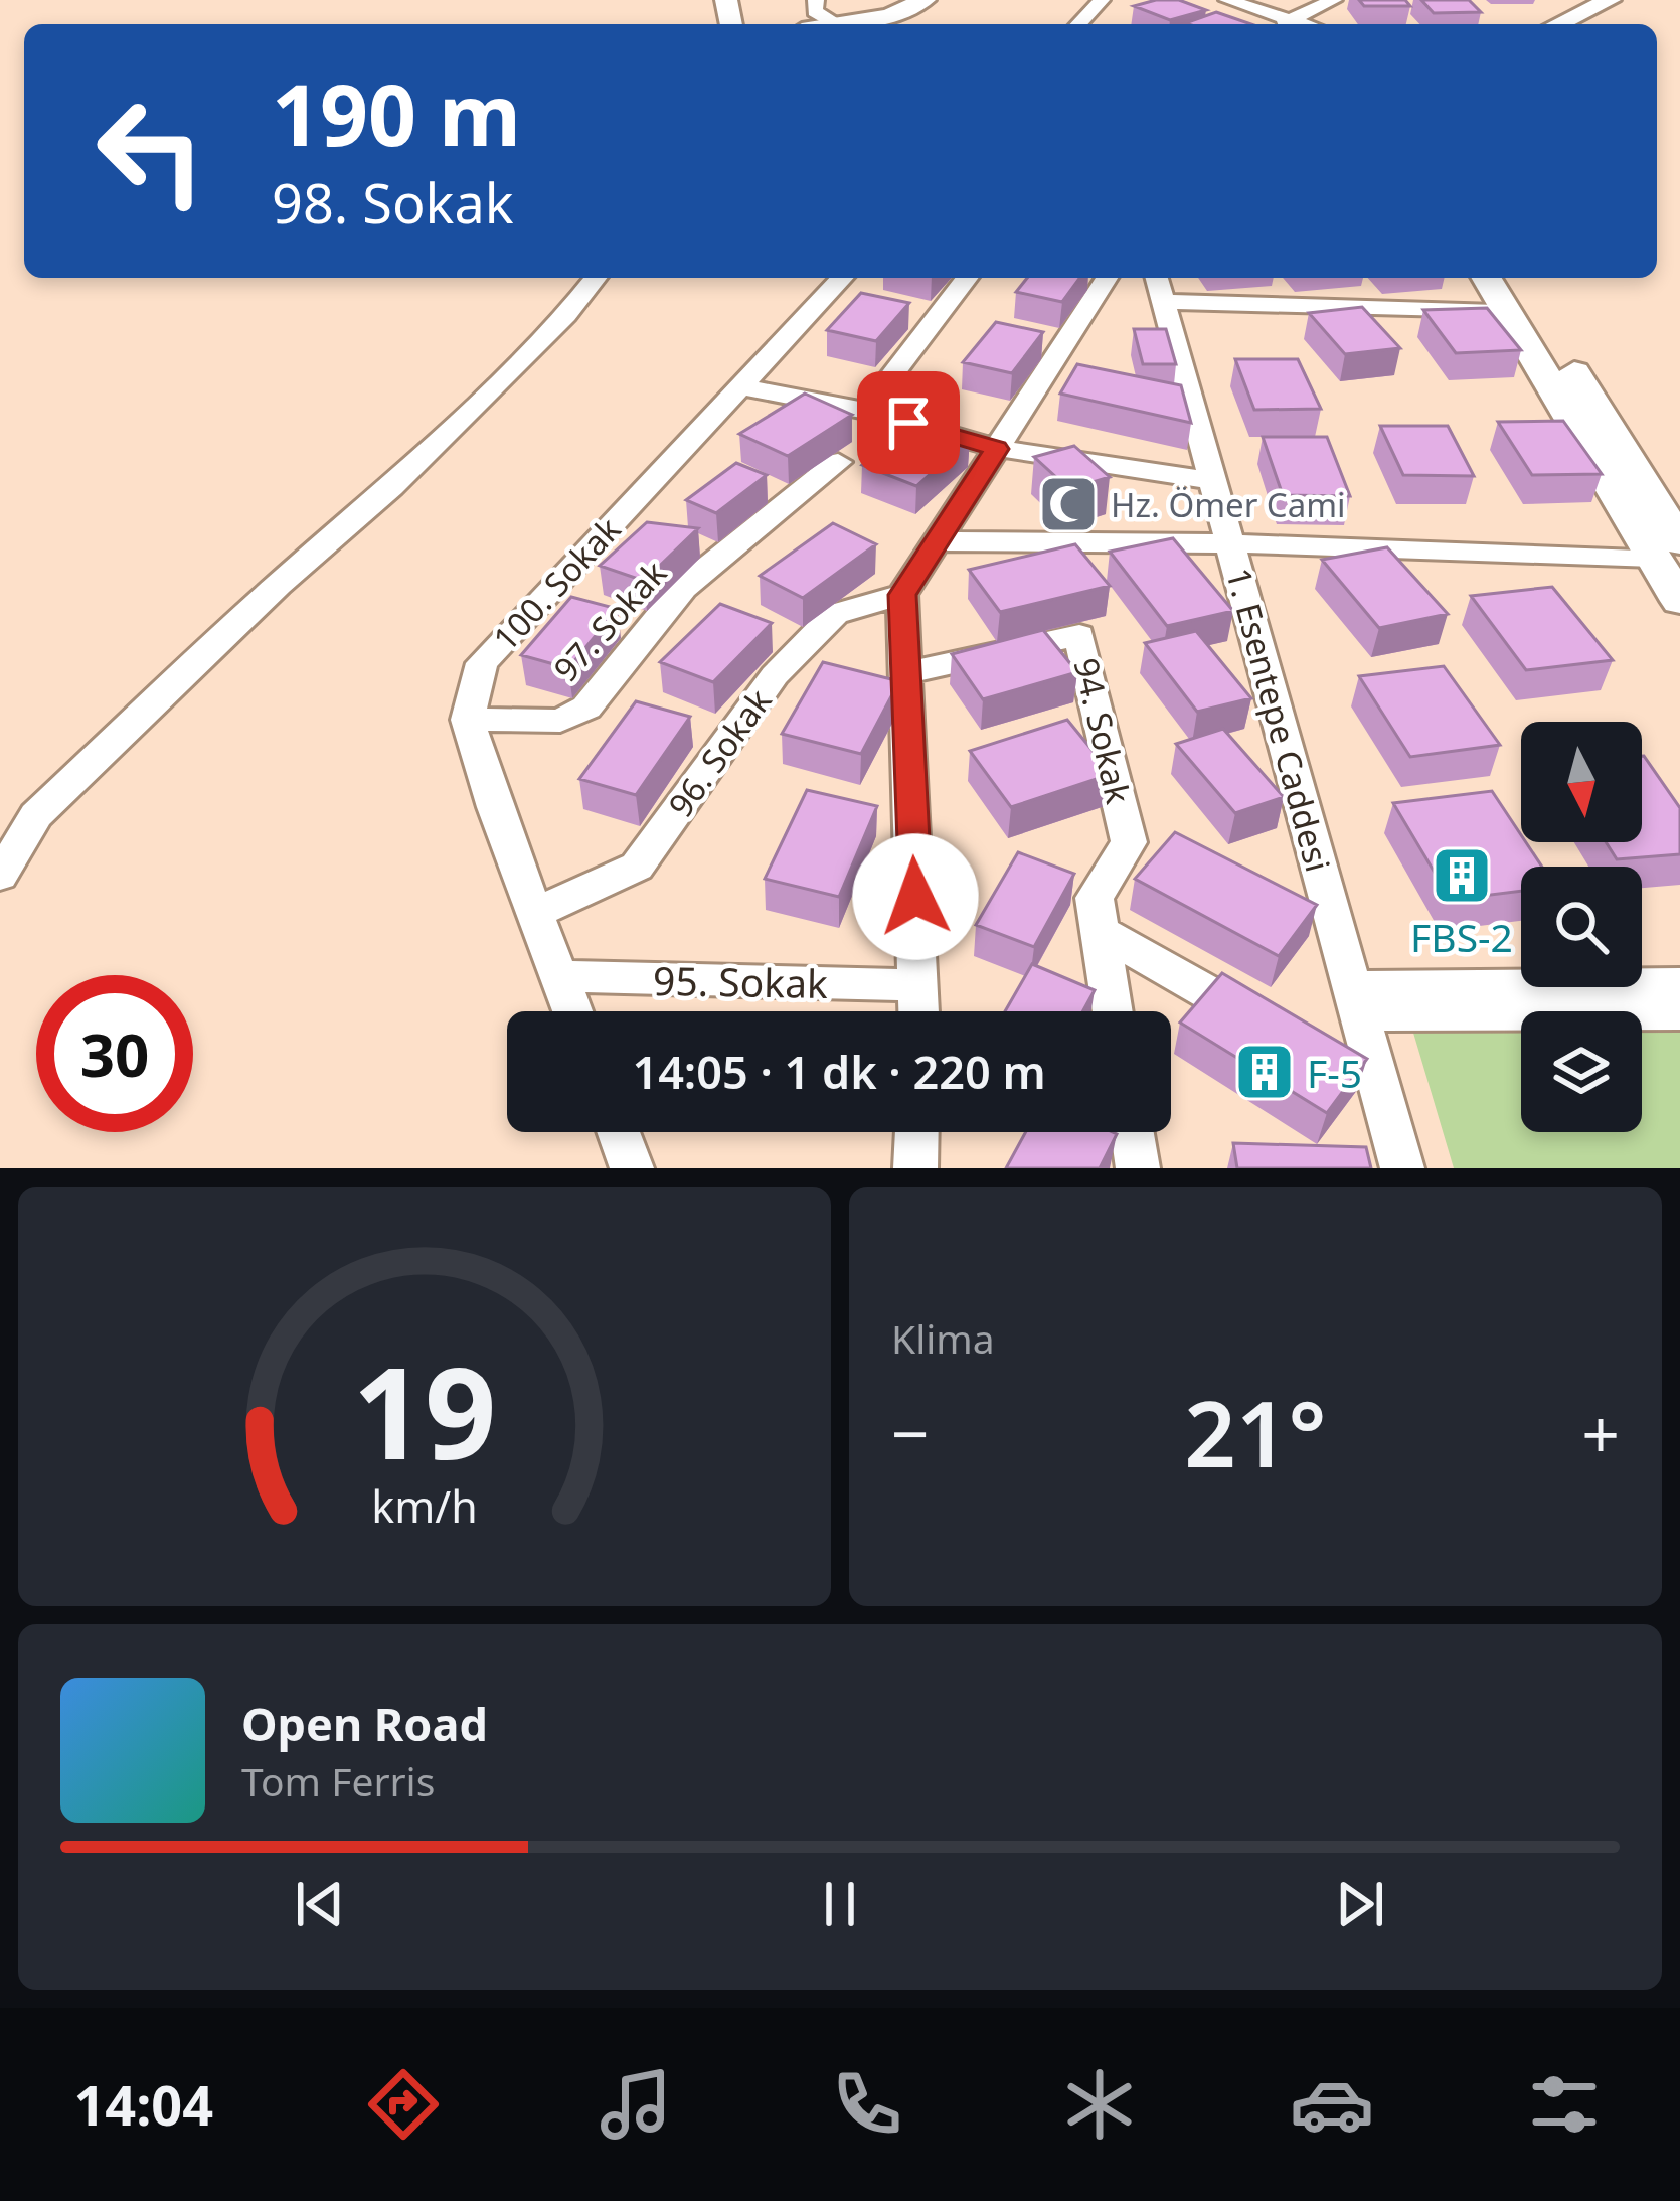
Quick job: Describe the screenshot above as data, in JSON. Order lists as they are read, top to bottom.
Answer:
{
  "streets": {
    "street": [
      "100. Sokak",
      "97. Sokak",
      "1. Esentepe Caddesi",
      "94. Sokak",
      "96. Sokak",
      "95. Sokak"
    ]
  },
  "crossings": [
    ["100. Sokak", "97. Sokak"]
  ],
  "places": {
    "mosque": ["Hz. Ömer Cami"],
    "building": ["FBS-2", "F-5"]
  },
  "north": "bottom",
  "page": {
    "turn": ["190 m", "98. Sokak"],
    "limit": "30",
    "trip": "14:05 · 1 dk · 220 m",
    "tile": "Klima",
    "heat": ["−", "21°", "+"],
    "song": ["Open Road", "Tom Ferris"],
    "tabs": "14:04",
    "gauge": ["19", "km/h"]
  }
}
